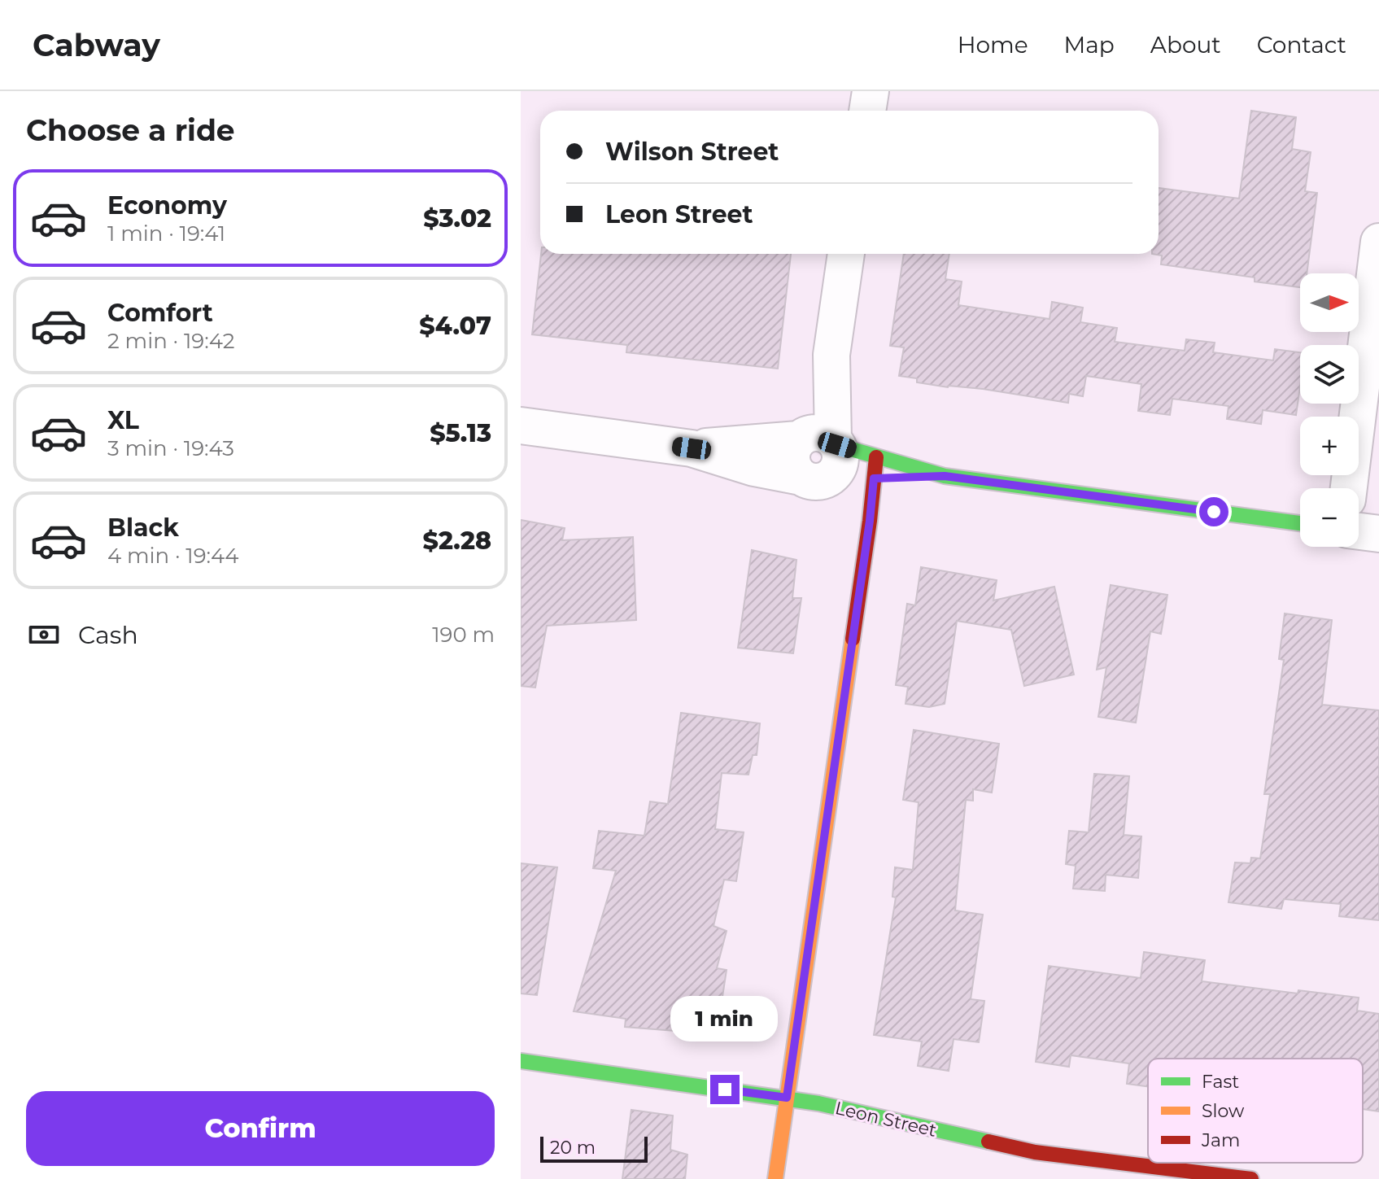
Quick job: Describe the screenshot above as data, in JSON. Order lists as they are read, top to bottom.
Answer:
{
  "streets": {
    "street": ["Leon Street"]
  },
  "legend": ["Fast", "Slow", "Jam"],
  "scale_bar": "20 m",
  "north": "right",
  "page": {
    "header": "Cabway",
    "nav": [
      "Home",
      "Map",
      "About",
      "Contact"
    ],
    "heading": "Choose a ride",
    "banner": ["Wilson Street", "Leon Street"],
    "list": [
      {
        "name": "Economy",
        "note": "1 min · 19:41",
        "value": "$3.02"
      },
      {
        "name": "Comfort",
        "note": "2 min · 19:42",
        "value": "$4.07"
      },
      {
        "name": "XL",
        "note": "3 min · 19:43",
        "value": "$5.13"
      },
      {
        "name": "Black",
        "note": "4 min · 19:44",
        "value": "$2.28"
      }
    ],
    "map_buttons": ["+", "−"],
    "pay": ["Cash", "190 m"],
    "bubble": "1 min",
    "buttons": "Confirm",
    "scale": "20 m"
  }
}
